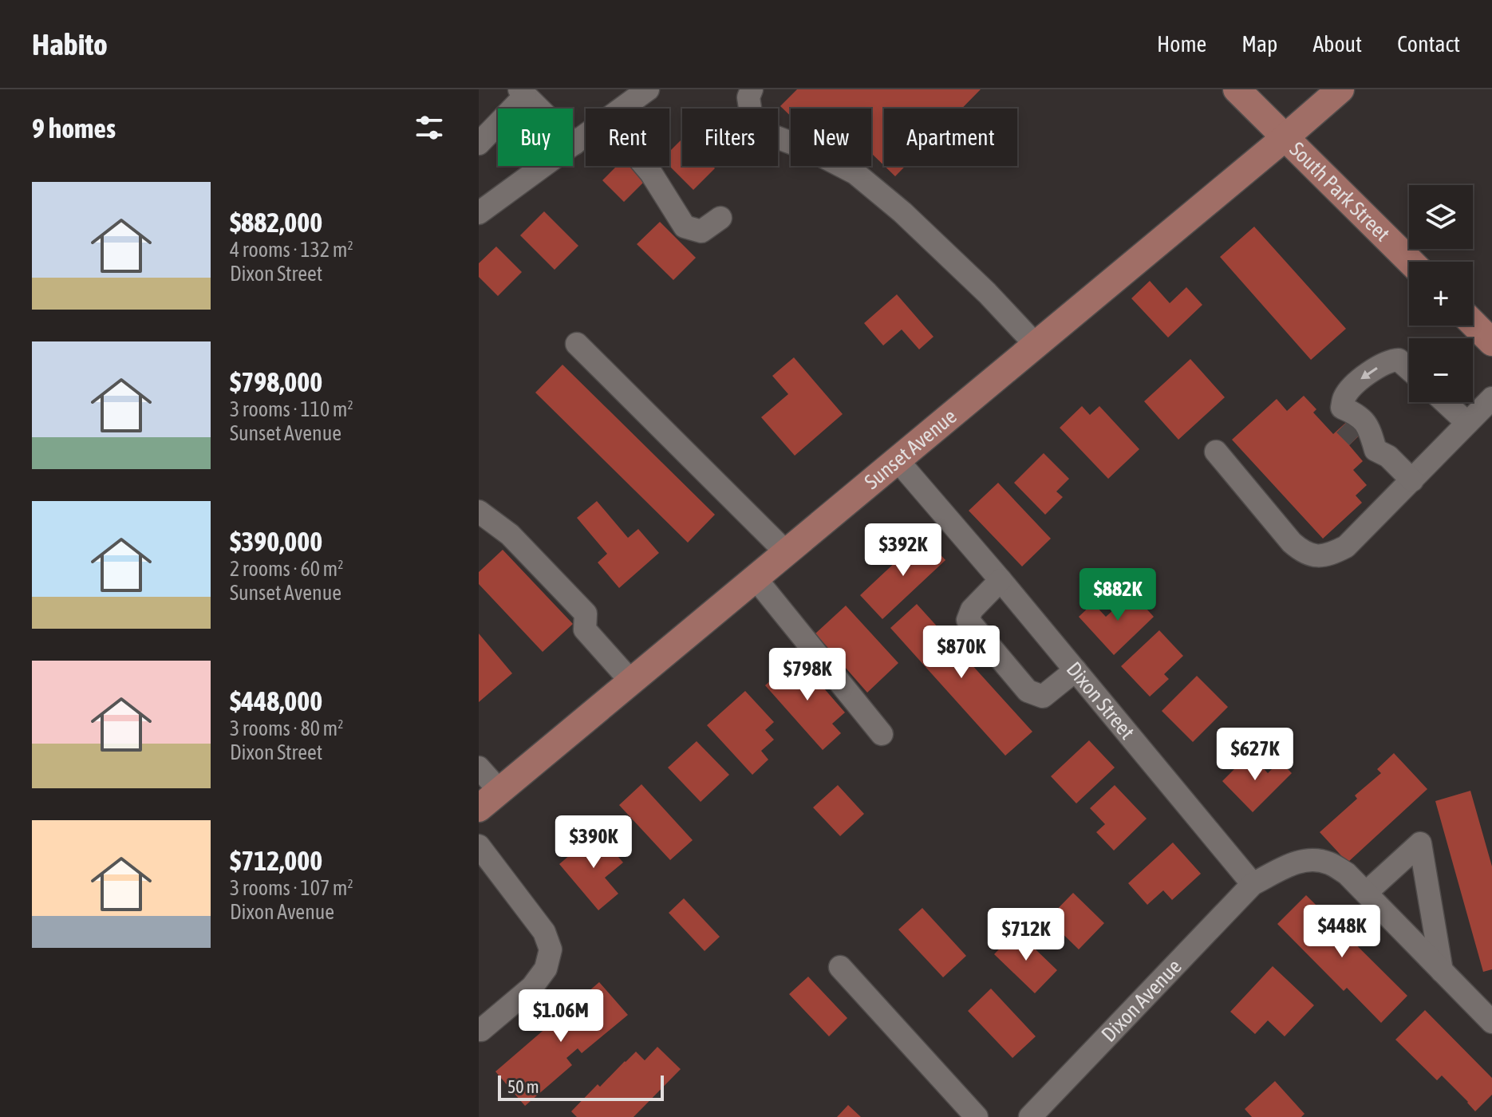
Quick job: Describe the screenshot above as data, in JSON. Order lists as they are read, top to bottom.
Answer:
{
  "streets": {
    "main road": ["South Park Street", "Sunset Avenue"],
    "street": ["Dixon Street", "Dixon Avenue"]
  },
  "crossings": [
    ["South Park Street", "Sunset Avenue"],
    ["Sunset Avenue", "Dixon Street"],
    ["Dixon Street", "Dixon Avenue"]
  ],
  "scale_bar": "50 m",
  "page": {
    "header": "Habito",
    "nav": [
      "Home",
      "Map",
      "About",
      "Contact"
    ],
    "heading": "9 homes",
    "chip": [
      "Buy",
      "Rent",
      "Filters",
      "New",
      "Apartment"
    ],
    "list": [
      {
        "name": "$882,000",
        "note": "4 rooms · 132 m² · Dixon Street"
      },
      {
        "name": "$798,000",
        "note": "3 rooms · 110 m² · Sunset Avenue"
      },
      {
        "name": "$390,000",
        "note": "2 rooms · 60 m² · Sunset Avenue"
      },
      {
        "name": "$448,000",
        "note": "3 rooms · 80 m² · Dixon Street"
      },
      {
        "name": "$712,000",
        "note": "3 rooms · 107 m² · Dixon Avenue"
      }
    ],
    "map_buttons": ["+", "−"],
    "price": [
      "$392K",
      "$882K",
      "$870K",
      "$798K",
      "$627K",
      "$390K",
      "$448K",
      "$712K",
      "$1.06M"
    ],
    "scale": "50 m"
  }
}
